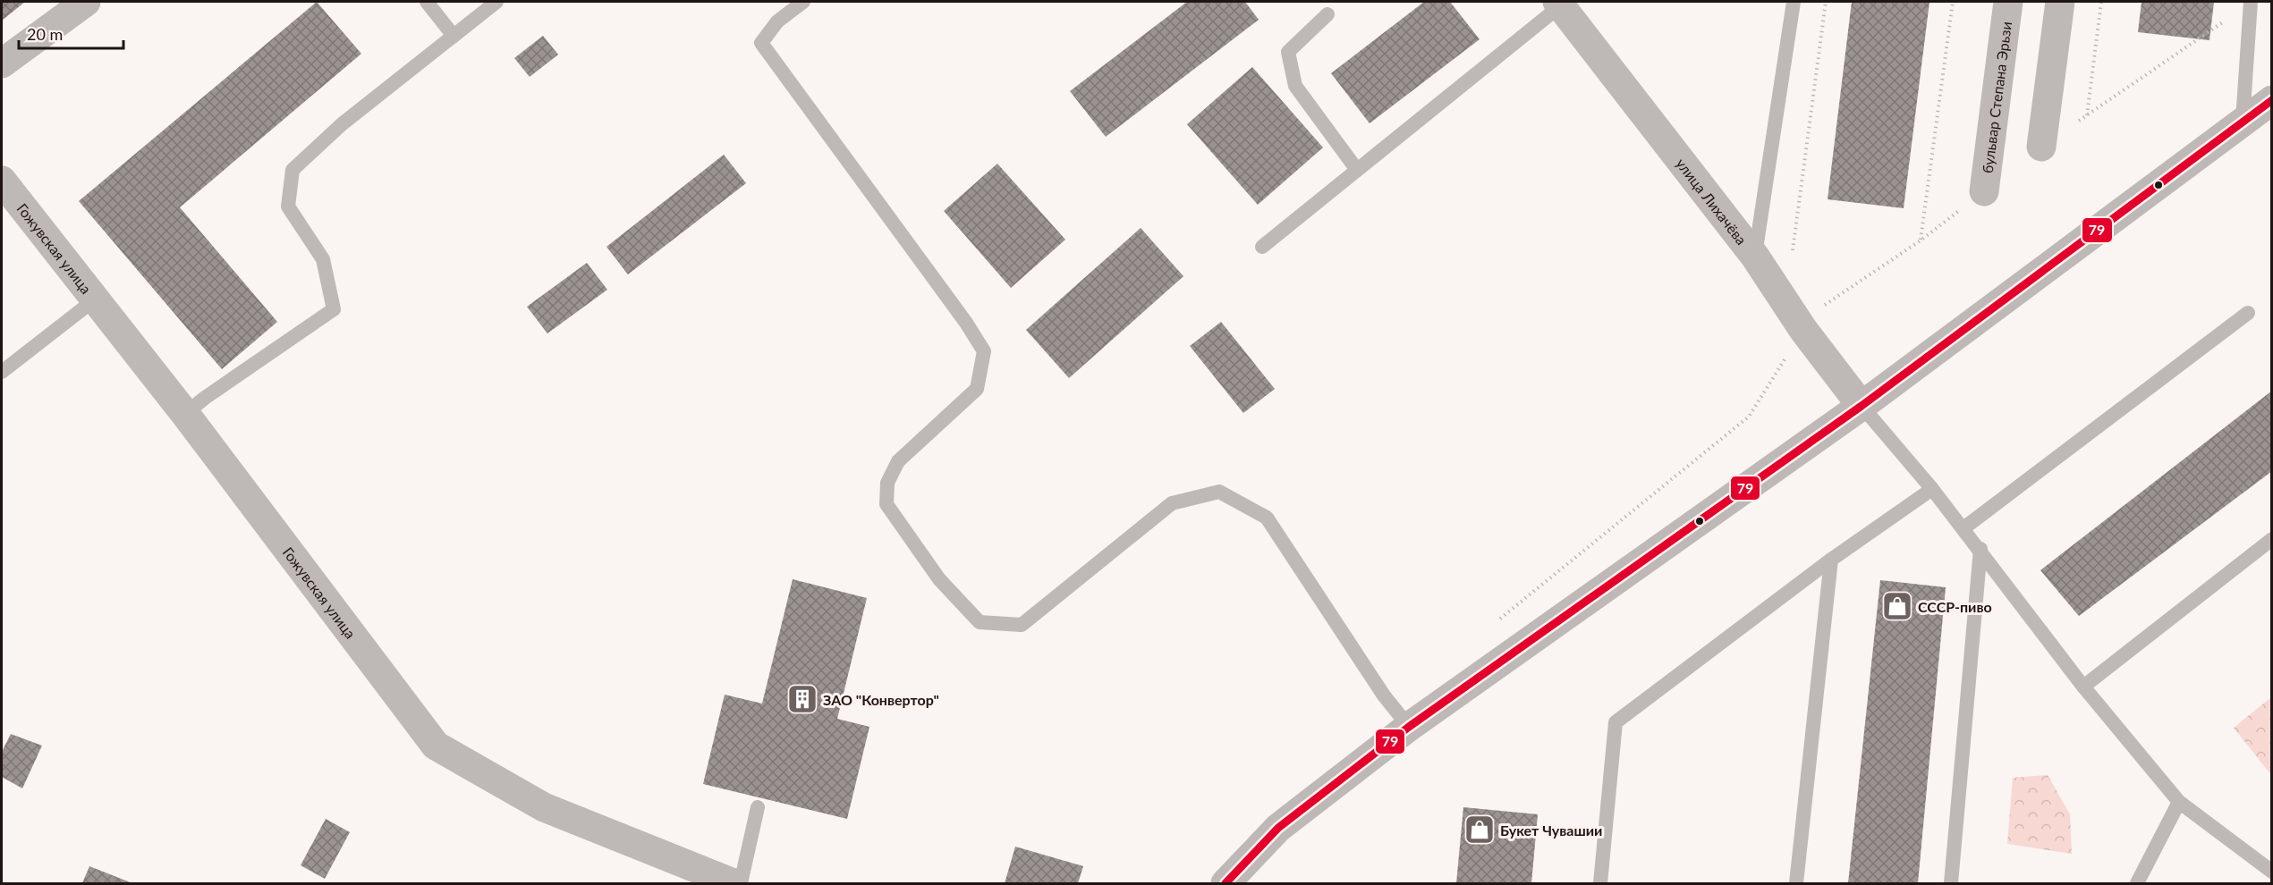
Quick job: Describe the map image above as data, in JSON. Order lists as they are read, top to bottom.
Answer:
{
  "streets": {
    "street": ["бульвар Степана Эрьзи", "улица Лихачёва", "Гожувская улица"]
  },
  "places": {
    "shop": ["СССР-пиво", "Букет Чувашии"],
    "building": ["ЗАО \"Конвертор\""]
  },
  "lines": ["transit line 79"],
  "scale_bar": "20 m"
}
